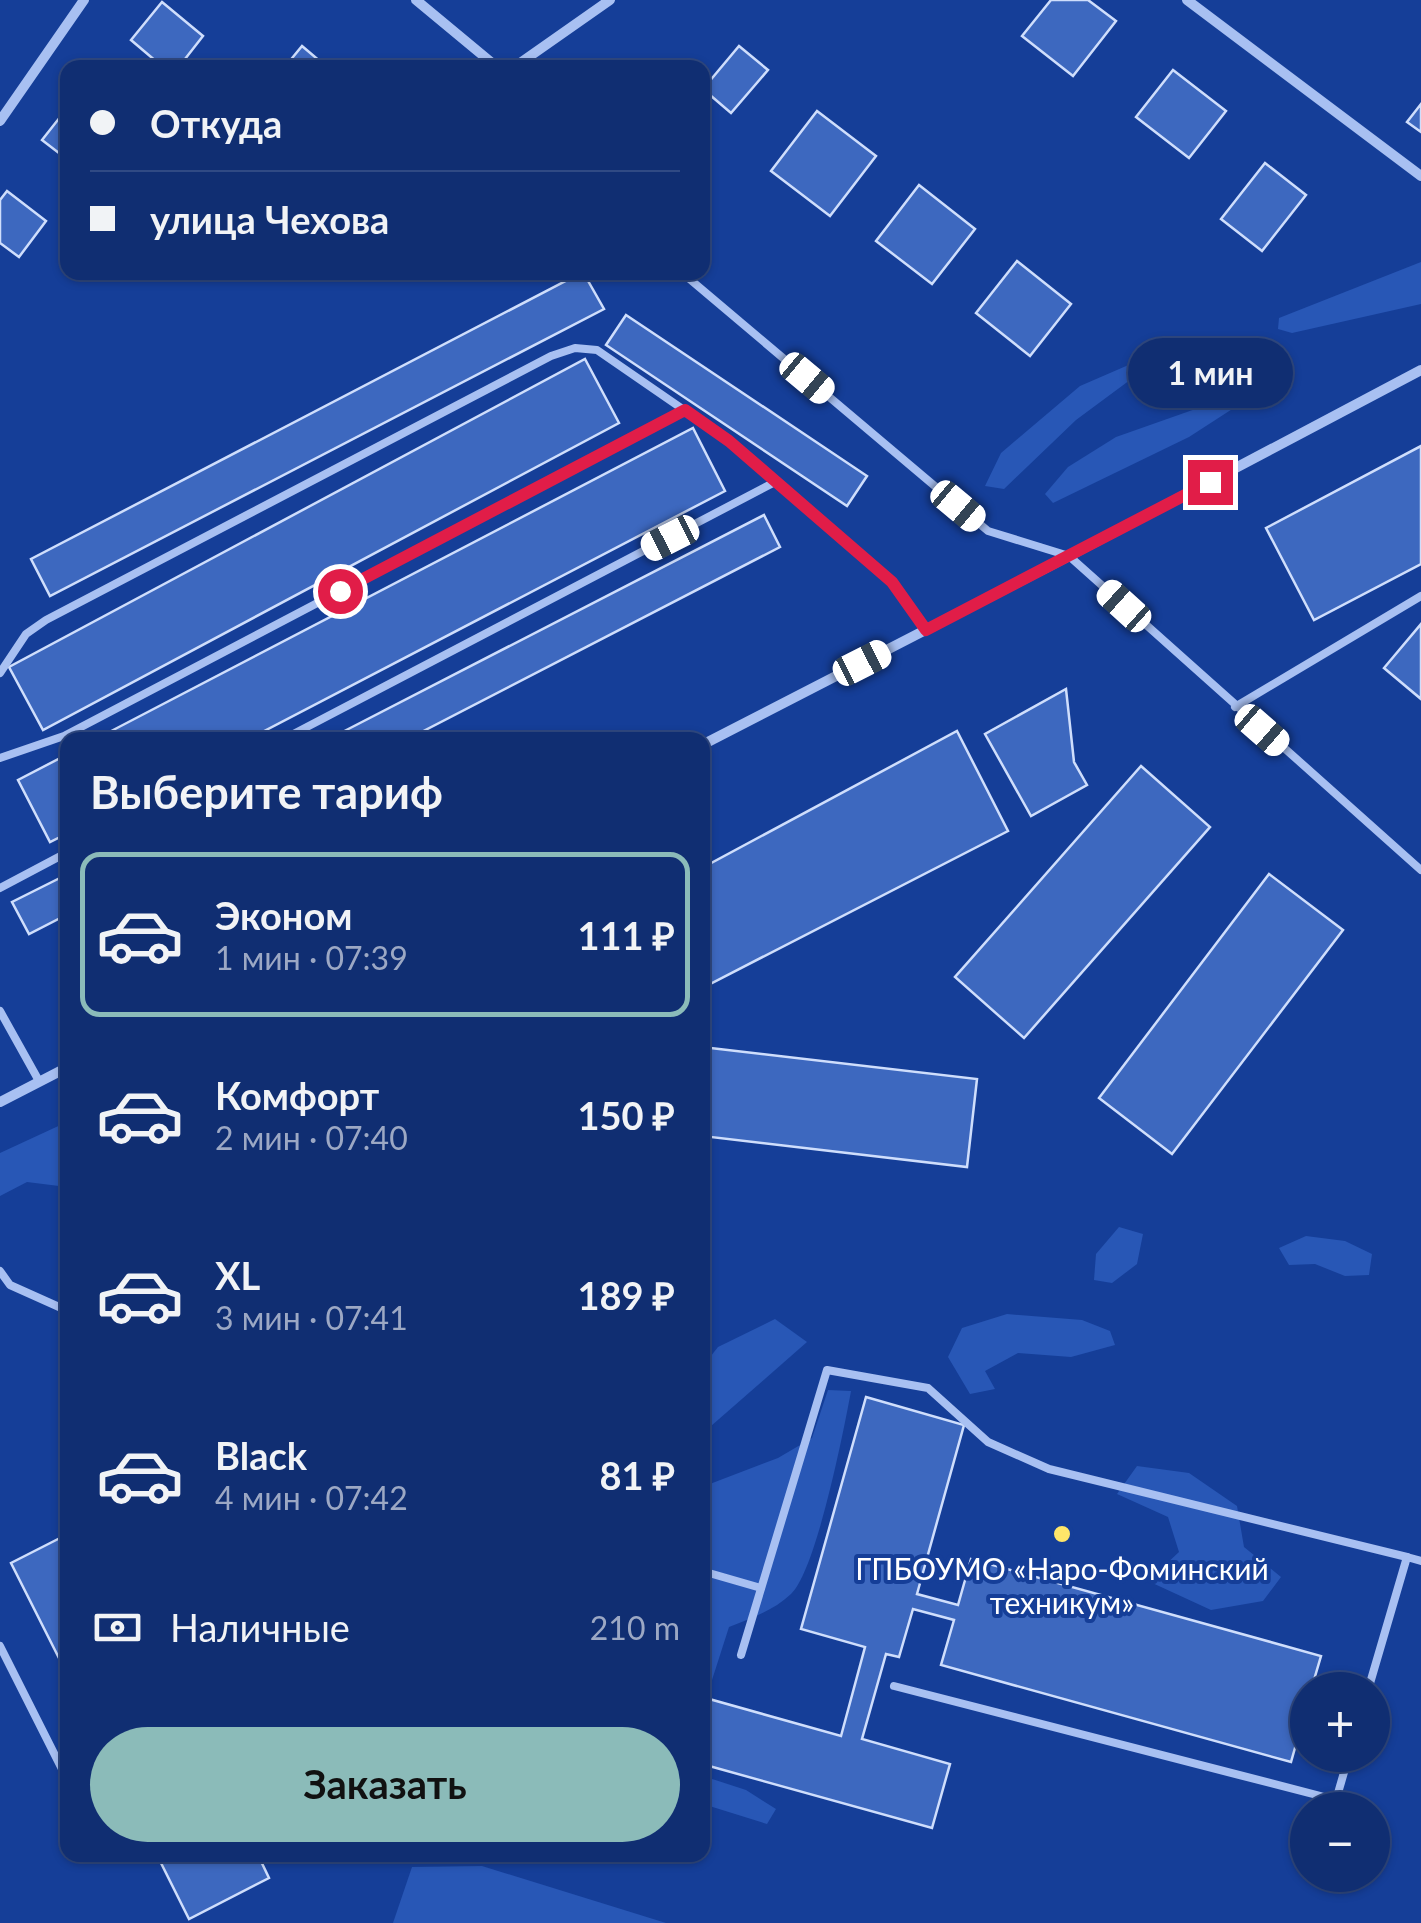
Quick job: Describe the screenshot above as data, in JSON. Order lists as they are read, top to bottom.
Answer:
{
  "places": ["ГПБОУМО «Наро-Фоминский техникум»"],
  "page": {
    "banner": ["Откуда", "улица Чехова"],
    "bubble": "1 мин",
    "heading": "Выберите тариф",
    "list": [
      {
        "name": "Эконом",
        "note": "1 мин · 07:39",
        "value": "111 ₽"
      },
      {
        "name": "Комфорт",
        "note": "2 мин · 07:40",
        "value": "150 ₽"
      },
      {
        "name": "XL",
        "note": "3 мин · 07:41",
        "value": "189 ₽"
      },
      {
        "name": "Black",
        "note": "4 мин · 07:42",
        "value": "81 ₽"
      }
    ],
    "pay": ["Наличные", "210 m"],
    "map_buttons": ["+", "−"],
    "buttons": "Заказать"
  }
}
